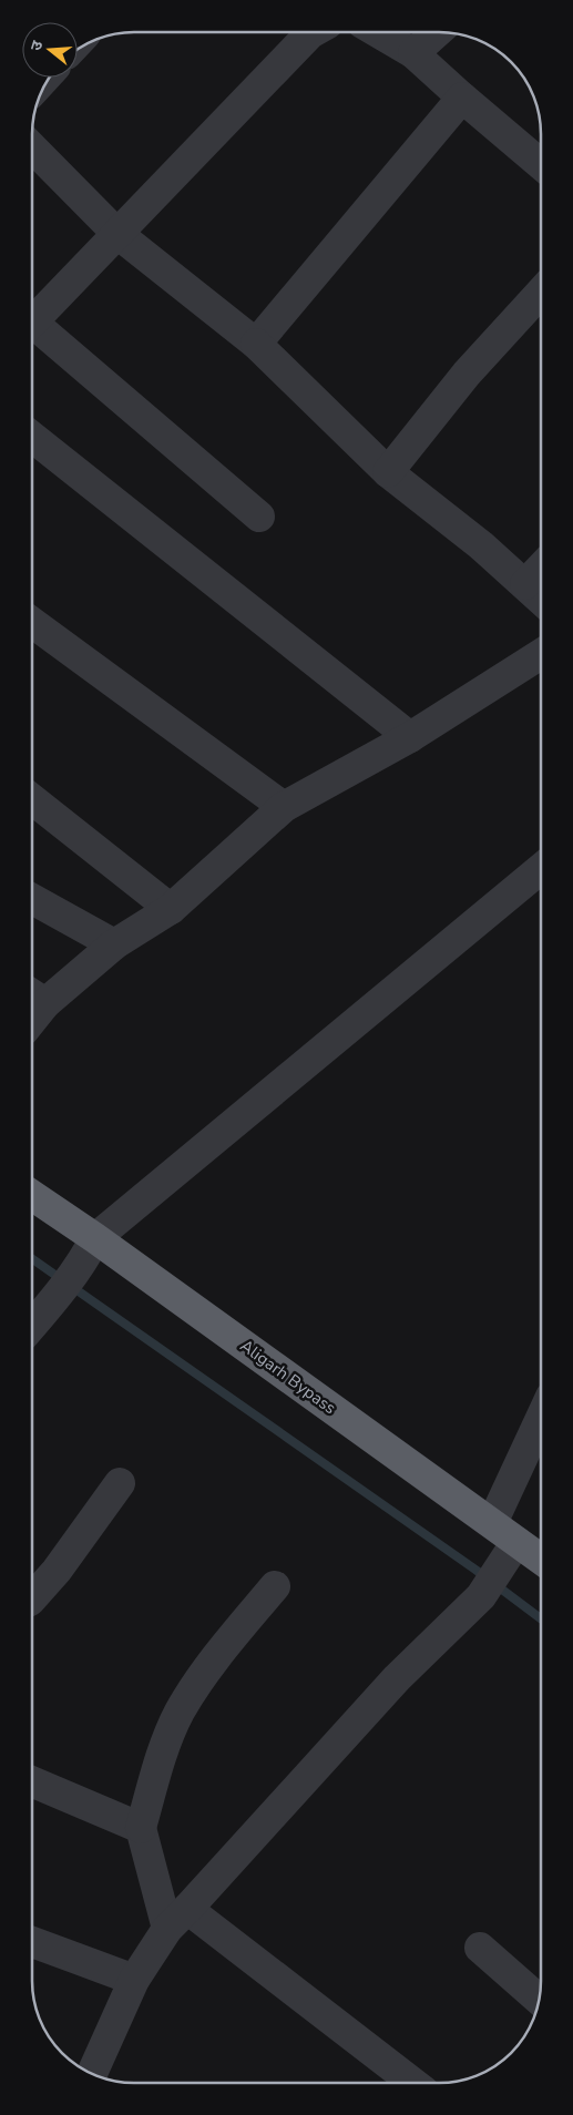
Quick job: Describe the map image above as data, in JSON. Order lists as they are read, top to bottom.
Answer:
{
  "streets": {
    "highway": ["Aligarh Bypass"]
  },
  "north": "left"
}
